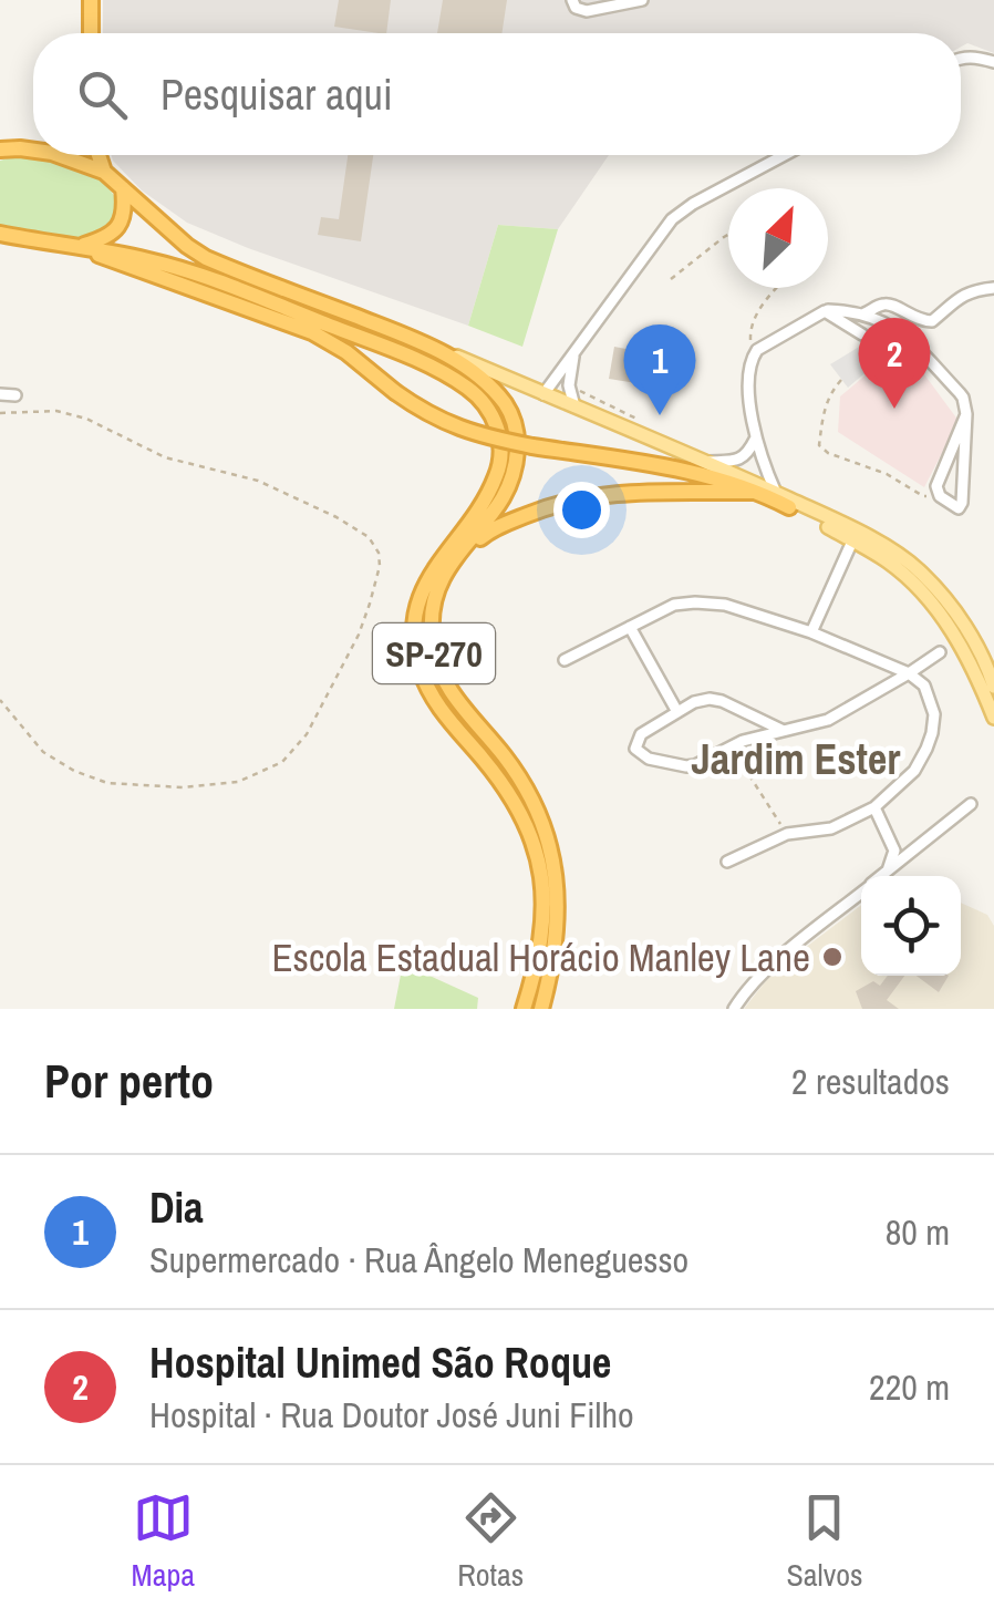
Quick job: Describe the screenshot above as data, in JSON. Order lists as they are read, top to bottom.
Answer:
{
  "streets": {
    "highway": ["SP-270"]
  },
  "districts": ["Jardim Ester"],
  "places": ["Escola Estadual Horácio Manley Lane"],
  "north": "top right",
  "page": {
    "search": "Pesquisar aqui",
    "pins": ["2", "1"],
    "heading": ["Por perto", "2 resultados"],
    "list": [
      {
        "mark": "1",
        "name": "Dia",
        "note": "Supermercado · Rua Ângelo Meneguesso",
        "value": "80 m"
      },
      {
        "mark": "2",
        "name": "Hospital Unimed São Roque",
        "note": "Hospital · Rua Doutor José Juni Filho",
        "value": "220 m"
      }
    ],
    "nav": ["Mapa", "Rotas", "Salvos"]
  }
}
